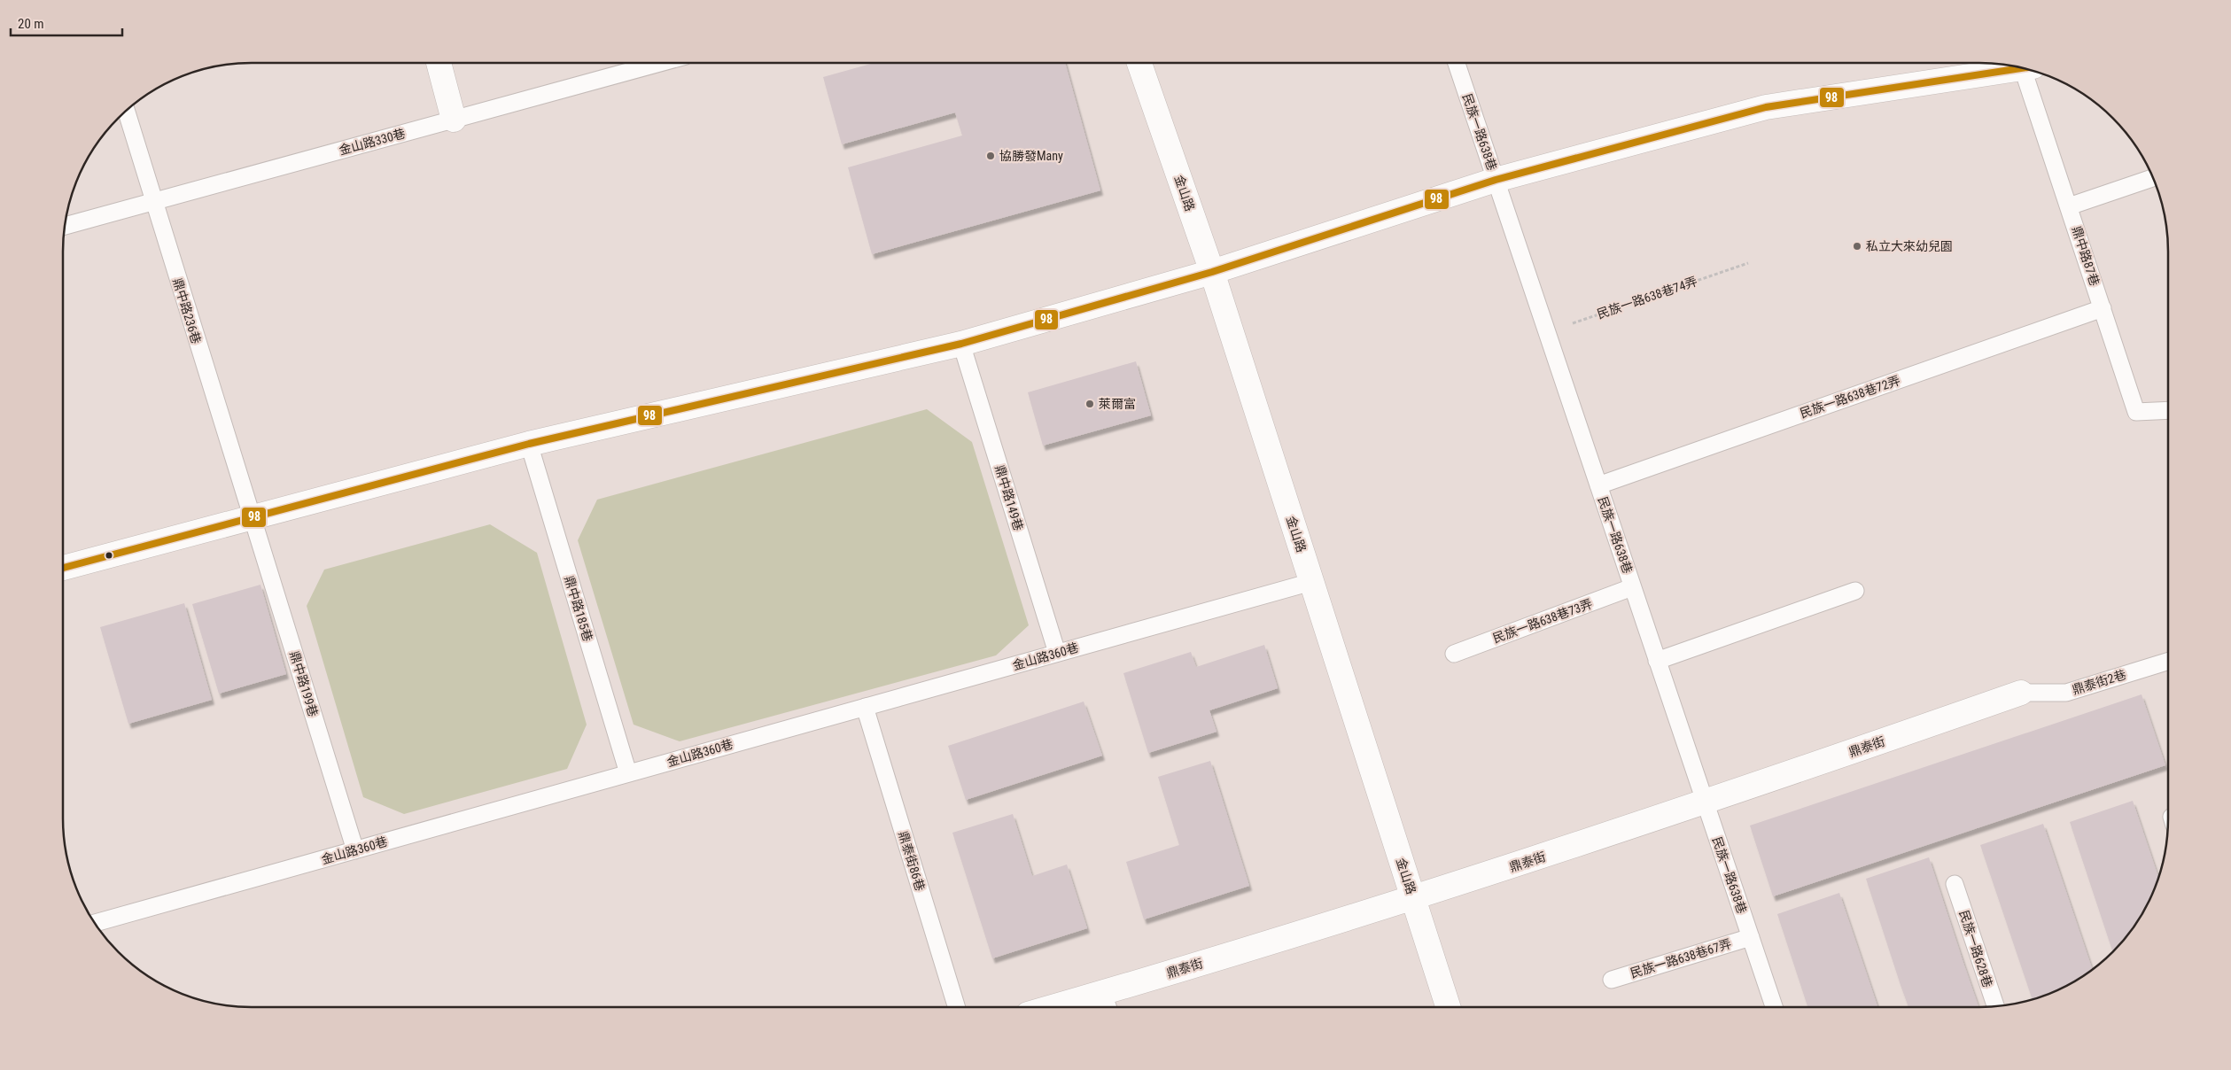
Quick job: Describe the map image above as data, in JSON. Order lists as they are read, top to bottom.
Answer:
{
  "streets": {
    "street": ["金山路", "鼎泰街"],
    "lane": [
      "民族一路638巷",
      "金山路330巷",
      "鼎中路87巷",
      "鼎中路236巷",
      "民族一路638巷72弄",
      "鼎中路149巷",
      "鼎中路185巷",
      "民族一路638巷73弄",
      "金山路360巷",
      "鼎泰街2巷",
      "鼎中路199巷",
      "鼎泰街86巷",
      "民族一路628巷",
      "民族一路638巷67弄"
    ],
    "path": ["民族一路638巷74弄"]
  },
  "crossings": [
    ["民族一路638巷", "民族一路638巷74弄"],
    ["民族一路638巷", "民族一路638巷72弄"],
    ["民族一路638巷", "民族一路638巷73弄"],
    ["民族一路638巷", "鼎泰街"],
    ["民族一路638巷", "民族一路638巷67弄"],
    ["金山路330巷", "鼎中路236巷"],
    ["金山路", "金山路360巷"],
    ["金山路", "鼎泰街"],
    ["鼎中路87巷", "民族一路638巷72弄"],
    ["鼎中路236巷", "鼎中路199巷"],
    ["鼎中路149巷", "金山路360巷"],
    ["鼎中路185巷", "金山路360巷"],
    ["金山路360巷", "鼎中路199巷"],
    ["金山路360巷", "鼎泰街86巷"],
    ["鼎泰街2巷", "鼎泰街"]
  ],
  "places": ["協勝發Many", "私立大來幼兒園", "萊爾富"],
  "lines": ["transit line 98"],
  "scale_bar": "20 m"
}
